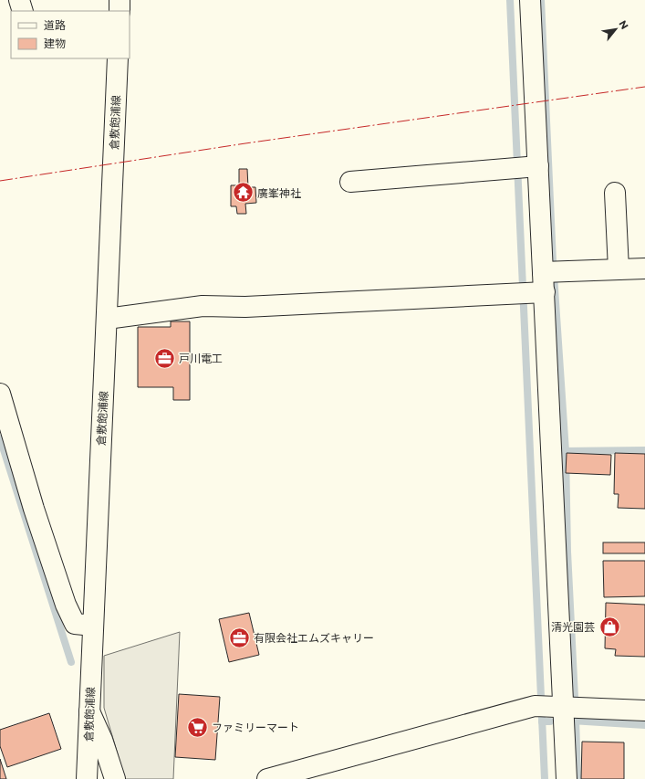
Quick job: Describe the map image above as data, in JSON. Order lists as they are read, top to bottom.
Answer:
{
  "streets": {
    "street": ["倉敷飽浦線"]
  },
  "places": {
    "temple": ["廣峯神社"],
    "office": ["戸川電工", "有限会社エムズキャリー"],
    "shop": ["清光園芸"],
    "supermarket": ["ファミリーマート"]
  },
  "legend": ["道路", "建物"],
  "north": "top right"
}
